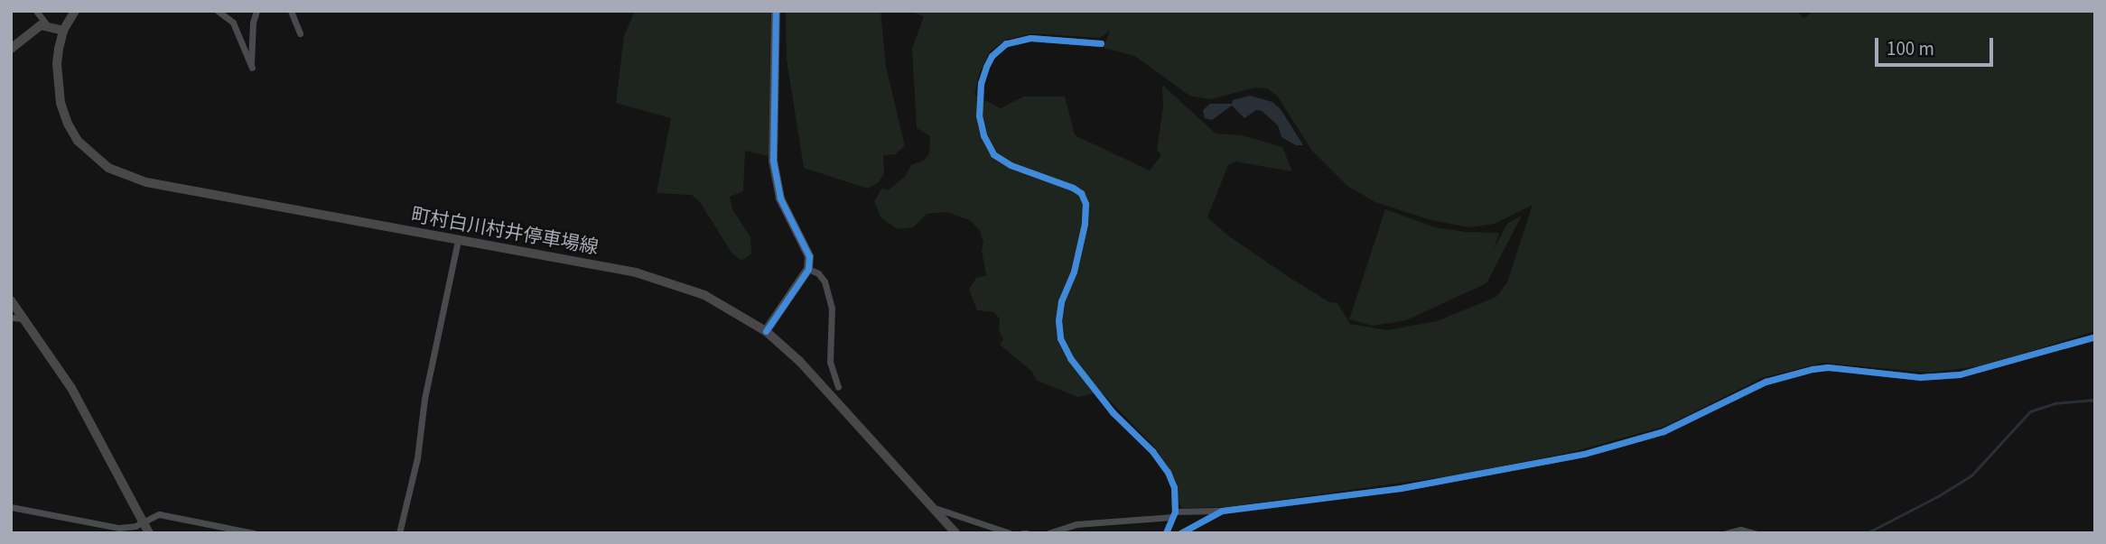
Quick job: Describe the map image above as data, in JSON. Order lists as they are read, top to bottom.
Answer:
{
  "streets": {
    "main road": ["町村白川村井停車場線"]
  },
  "scale_bar": "100 m"
}
